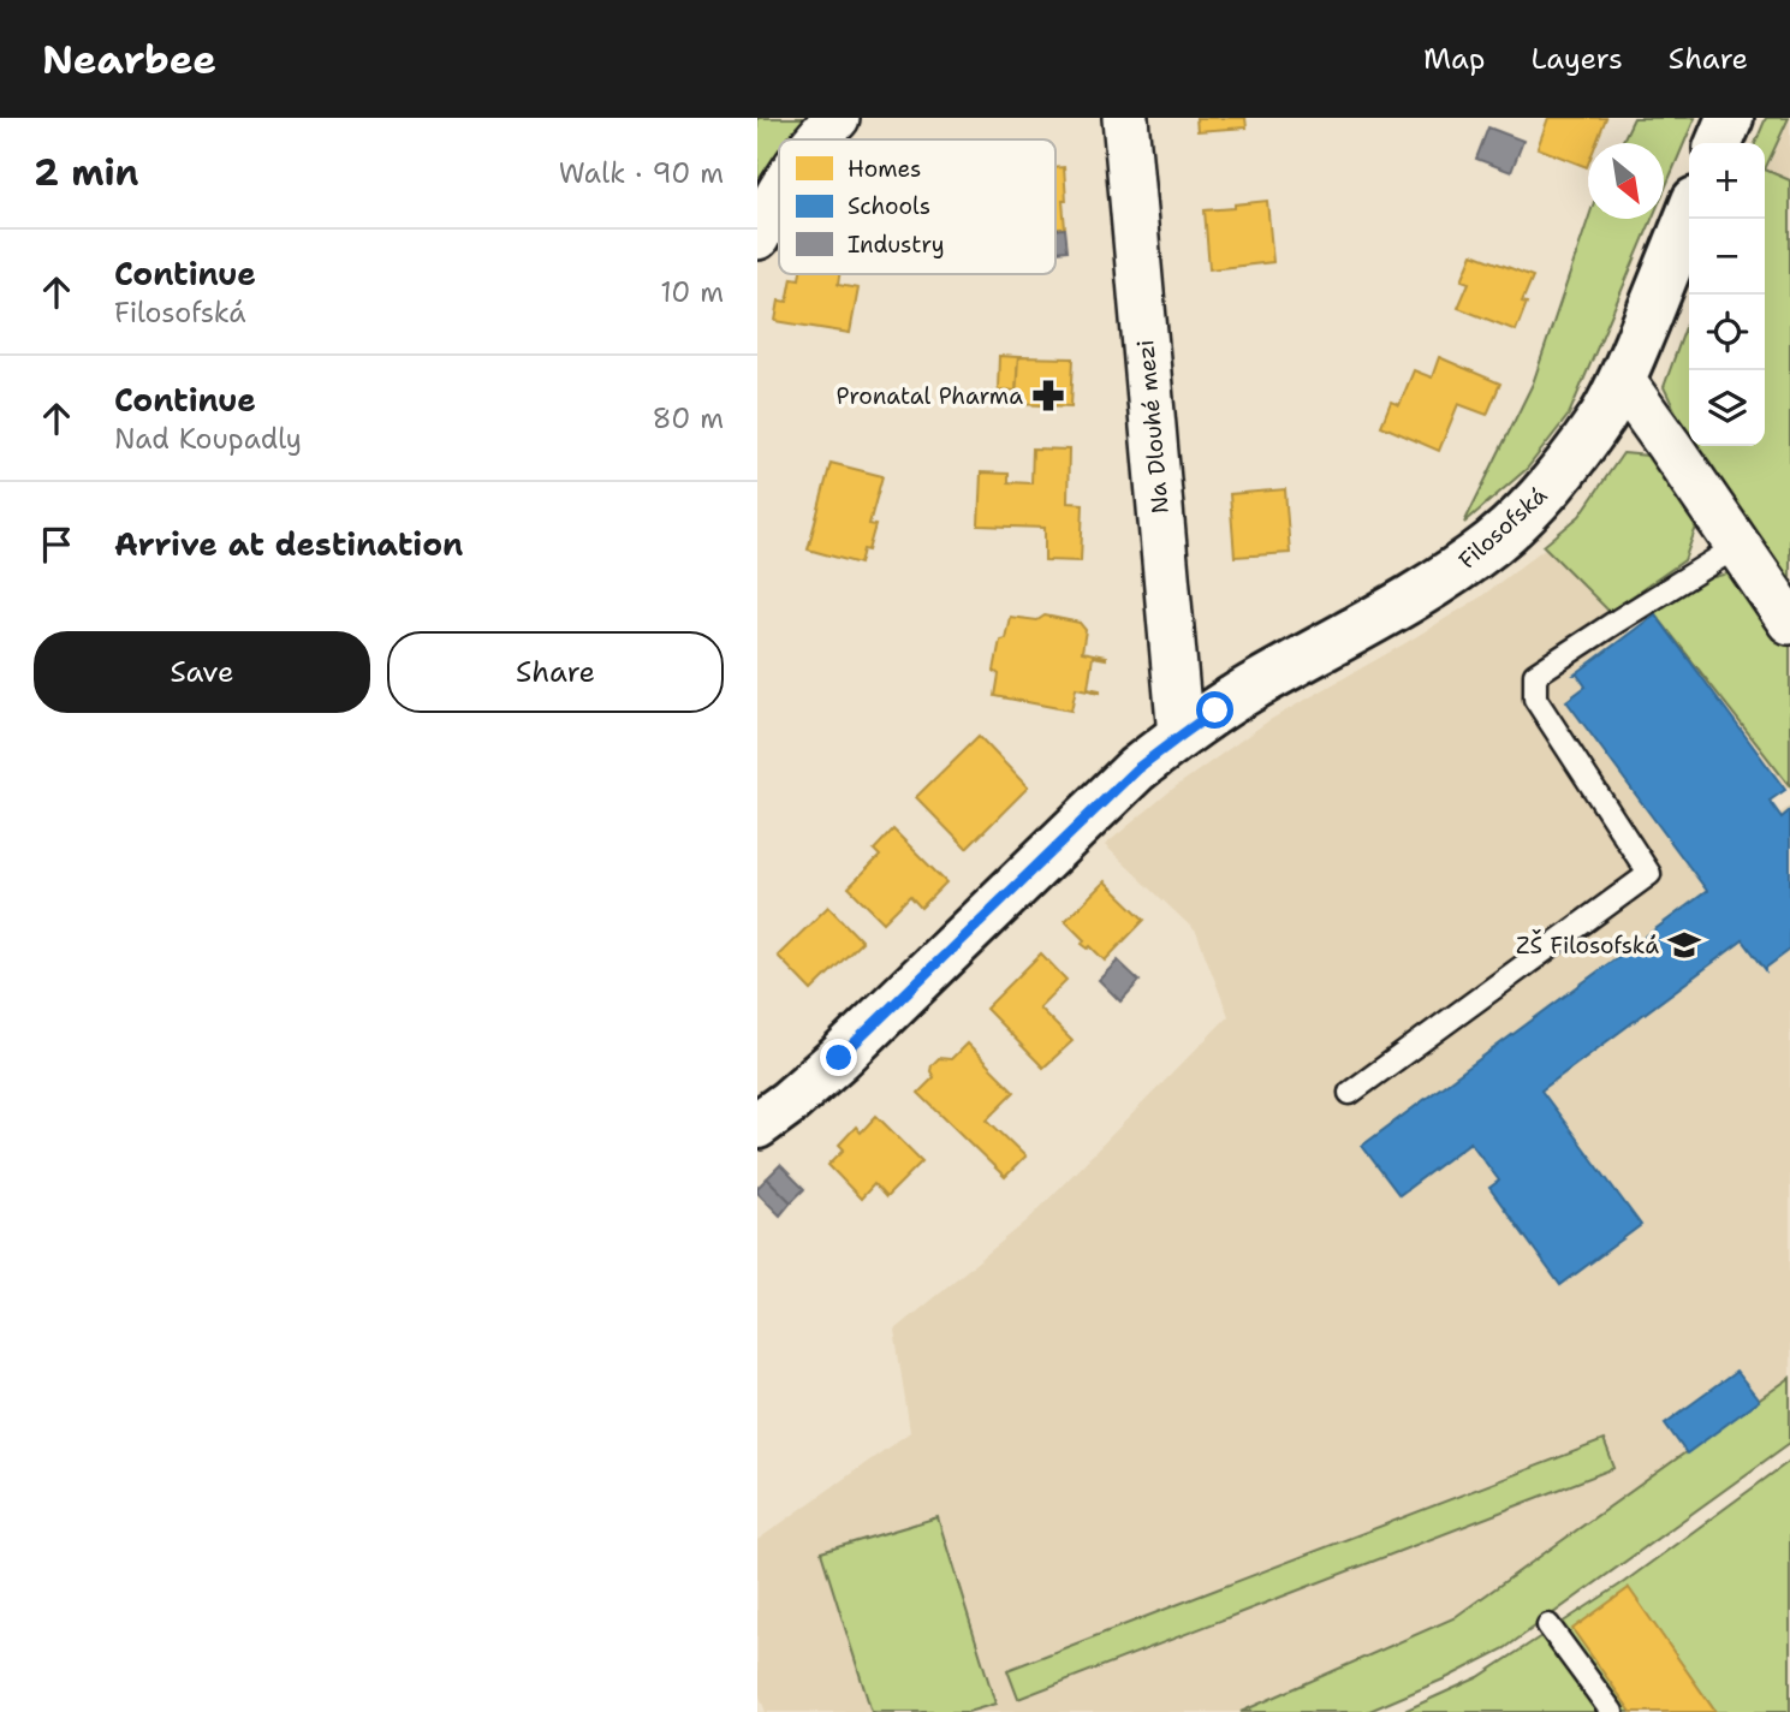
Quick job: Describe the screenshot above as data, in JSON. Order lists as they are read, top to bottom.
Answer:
{
  "streets": {
    "street": ["Na Dlouhé mezi", "Filosofská"]
  },
  "crossings": [
    ["Na Dlouhé mezi", "Filosofská"]
  ],
  "places": {
    "pharmacy": ["Pronatal Pharma"],
    "school or university": ["ZŠ Filosofská"]
  },
  "legend": ["Homes", "Schools", "Industry"],
  "north": "bottom right",
  "page": {
    "header": "Nearbee",
    "nav": ["Map", "Layers", "Share"],
    "heading": ["2 min", "Walk · 90 m"],
    "map_buttons": ["+", "−"],
    "list": [
      ["Continue", "Filosofská", "10 m"],
      ["Continue", "Nad Koupadly", "80 m"],
      "Arrive at destination"
    ],
    "buttons": ["Save", "Share"]
  }
}
